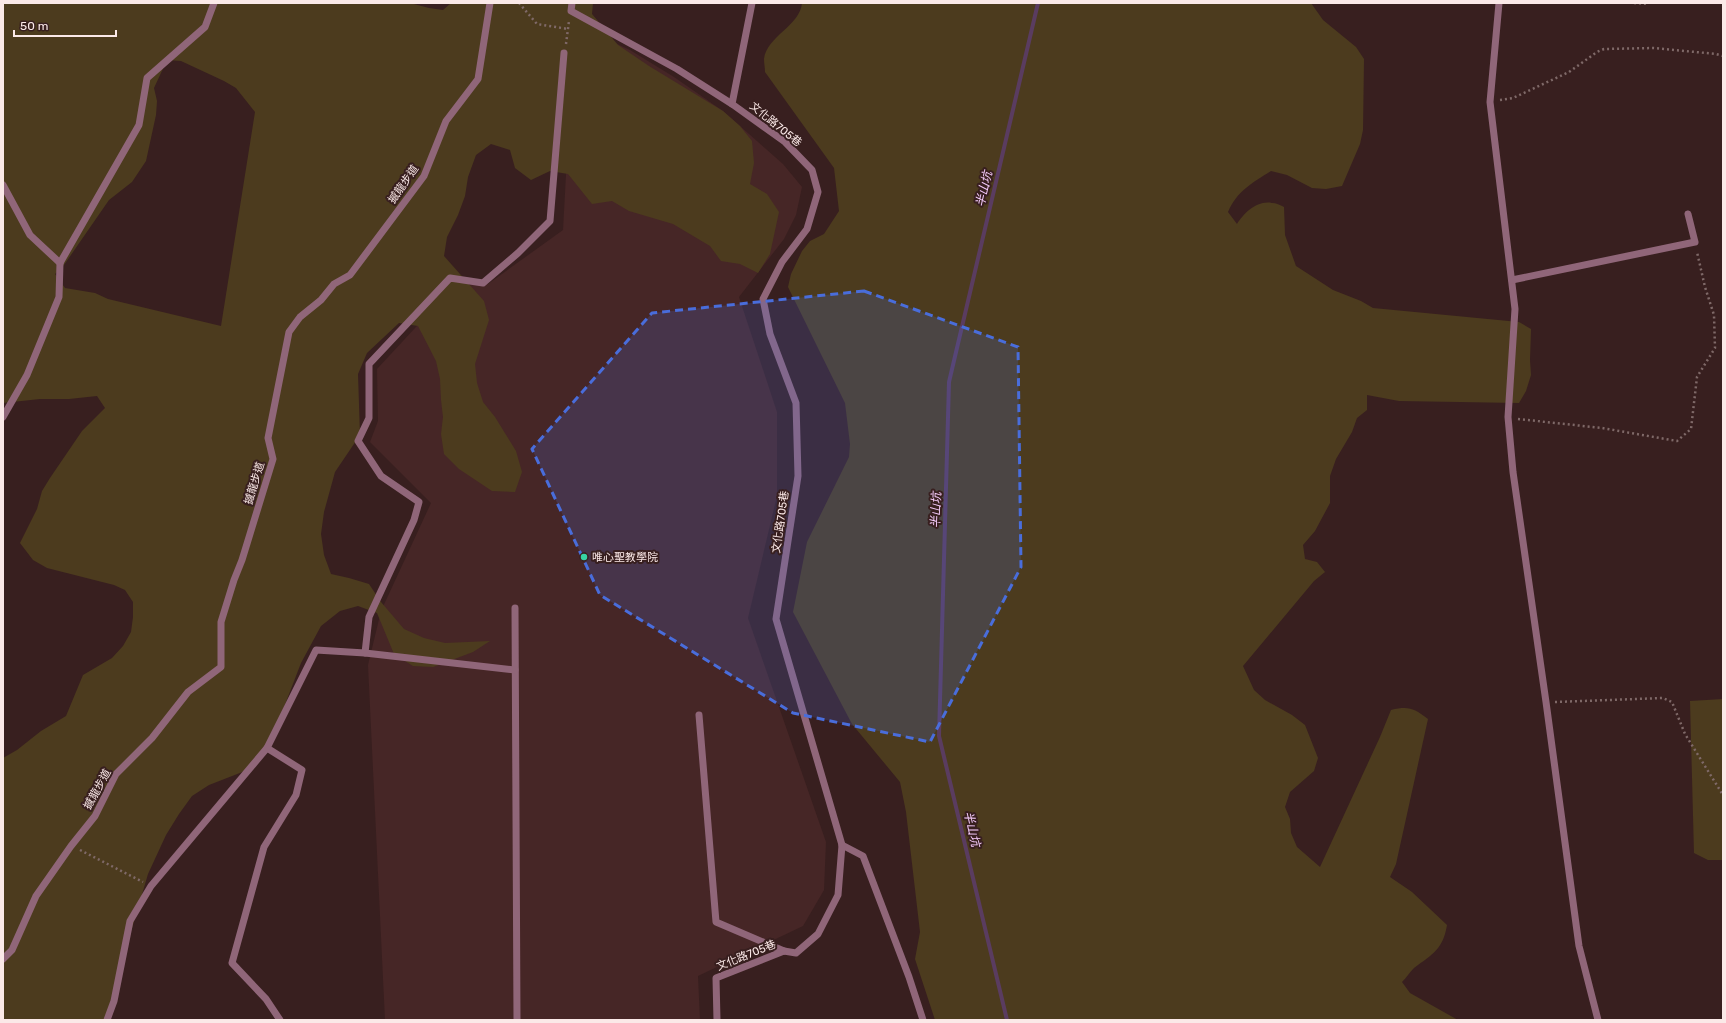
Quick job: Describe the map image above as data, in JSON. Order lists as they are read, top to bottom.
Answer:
{
  "streets": {
    "lane": ["文化路705巷", "撼龍步道"]
  },
  "water": ["半山坑"],
  "places": ["唯心聖教學院"],
  "scale_bar": "50 m"
}
